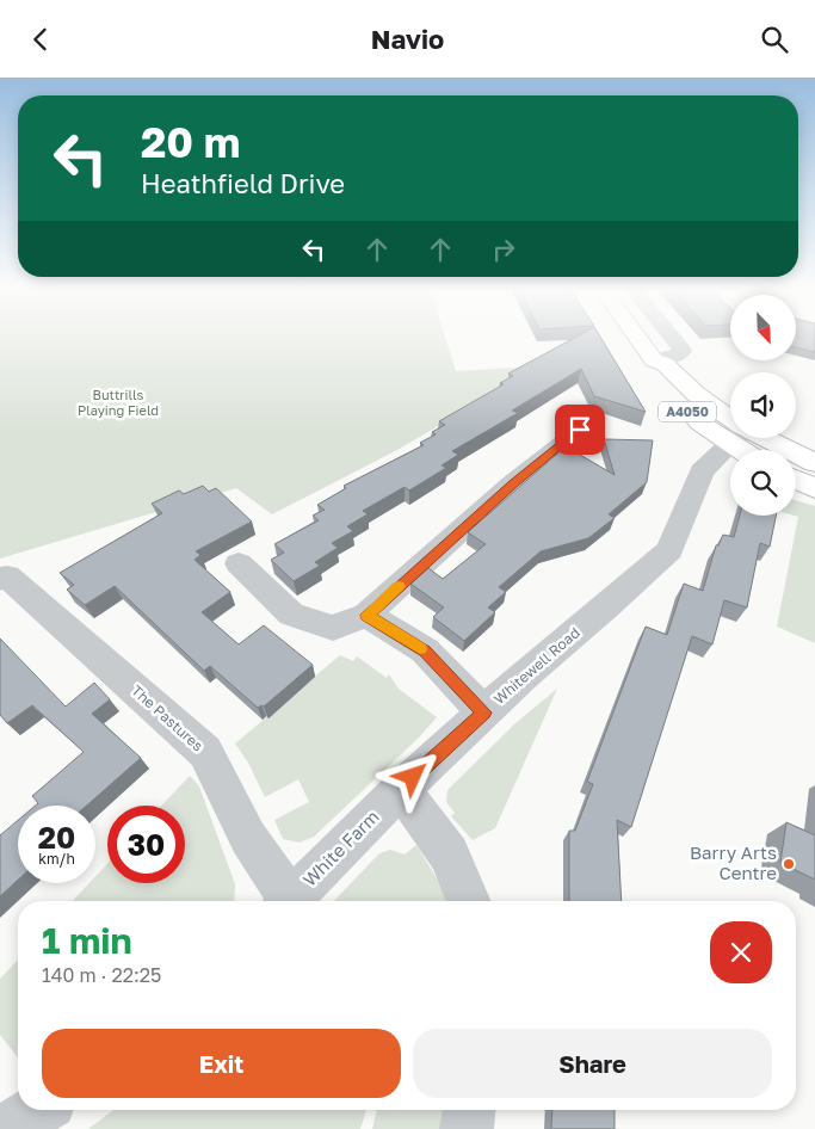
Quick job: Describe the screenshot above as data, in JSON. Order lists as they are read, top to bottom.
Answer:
{
  "streets": {
    "main road": ["A4050"],
    "street": ["Whitewell Road", "The Pastures", "White Farm"]
  },
  "crossings": [
    ["Whitewell Road", "White Farm"]
  ],
  "parks": ["Buttrills Playing Field"],
  "places": ["Barry Arts Centre"],
  "north": "bottom right",
  "page": {
    "header": "Navio",
    "turn": ["20 m", "Heathfield Drive"],
    "speed": "20 km/h",
    "limit": "30",
    "heading": ["1 min", "140 m · 22:25"],
    "buttons": ["Exit", "Share"]
  }
}
